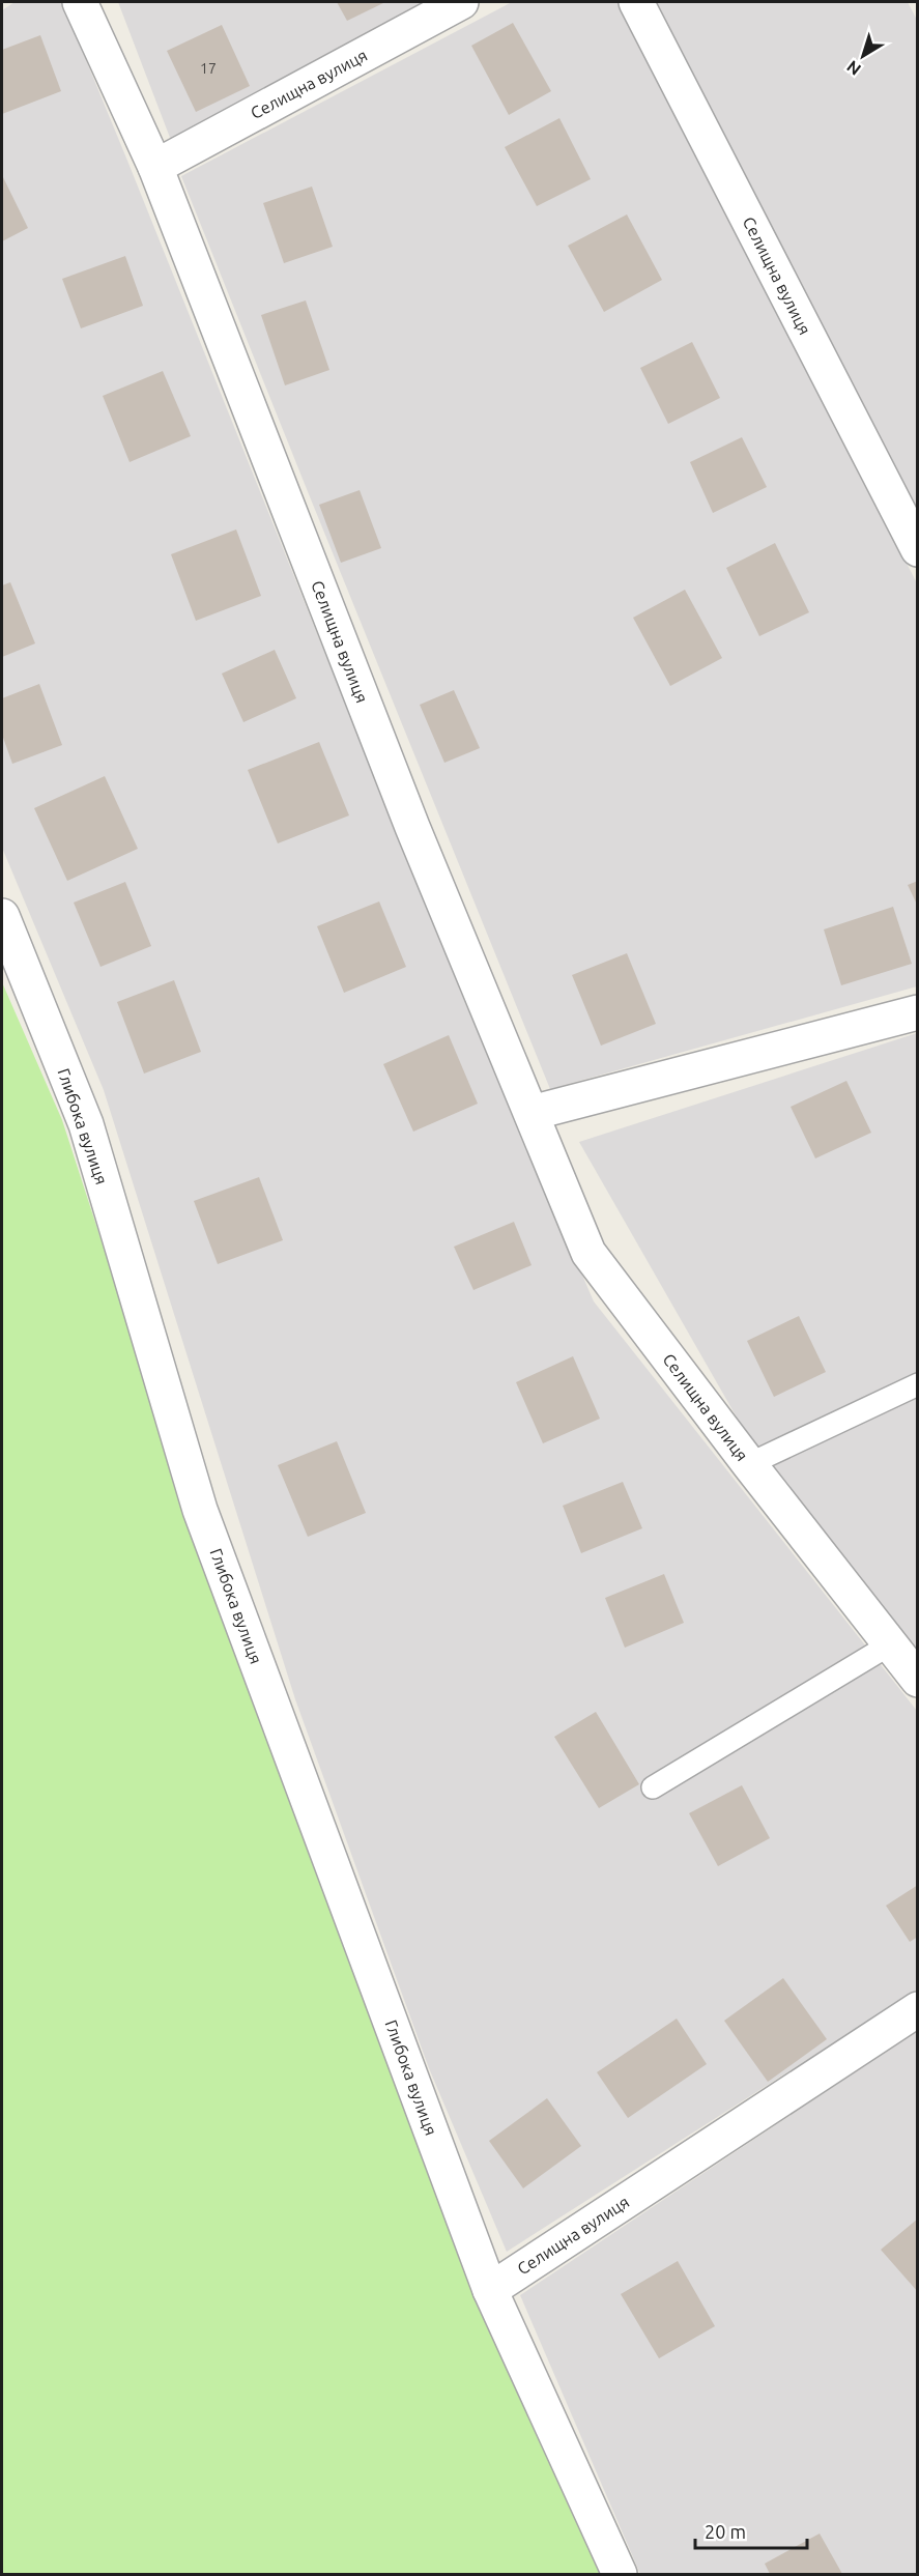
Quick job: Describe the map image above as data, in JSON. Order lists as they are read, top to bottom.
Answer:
{
  "streets": {
    "street": ["Селищна вулиця", "Глибока вулиця"]
  },
  "crossings": [
    ["Селищна вулиця", "Глибока вулиця"]
  ],
  "house_numbers": ["17"],
  "scale_bar": "20 m",
  "north": "bottom left"
}
